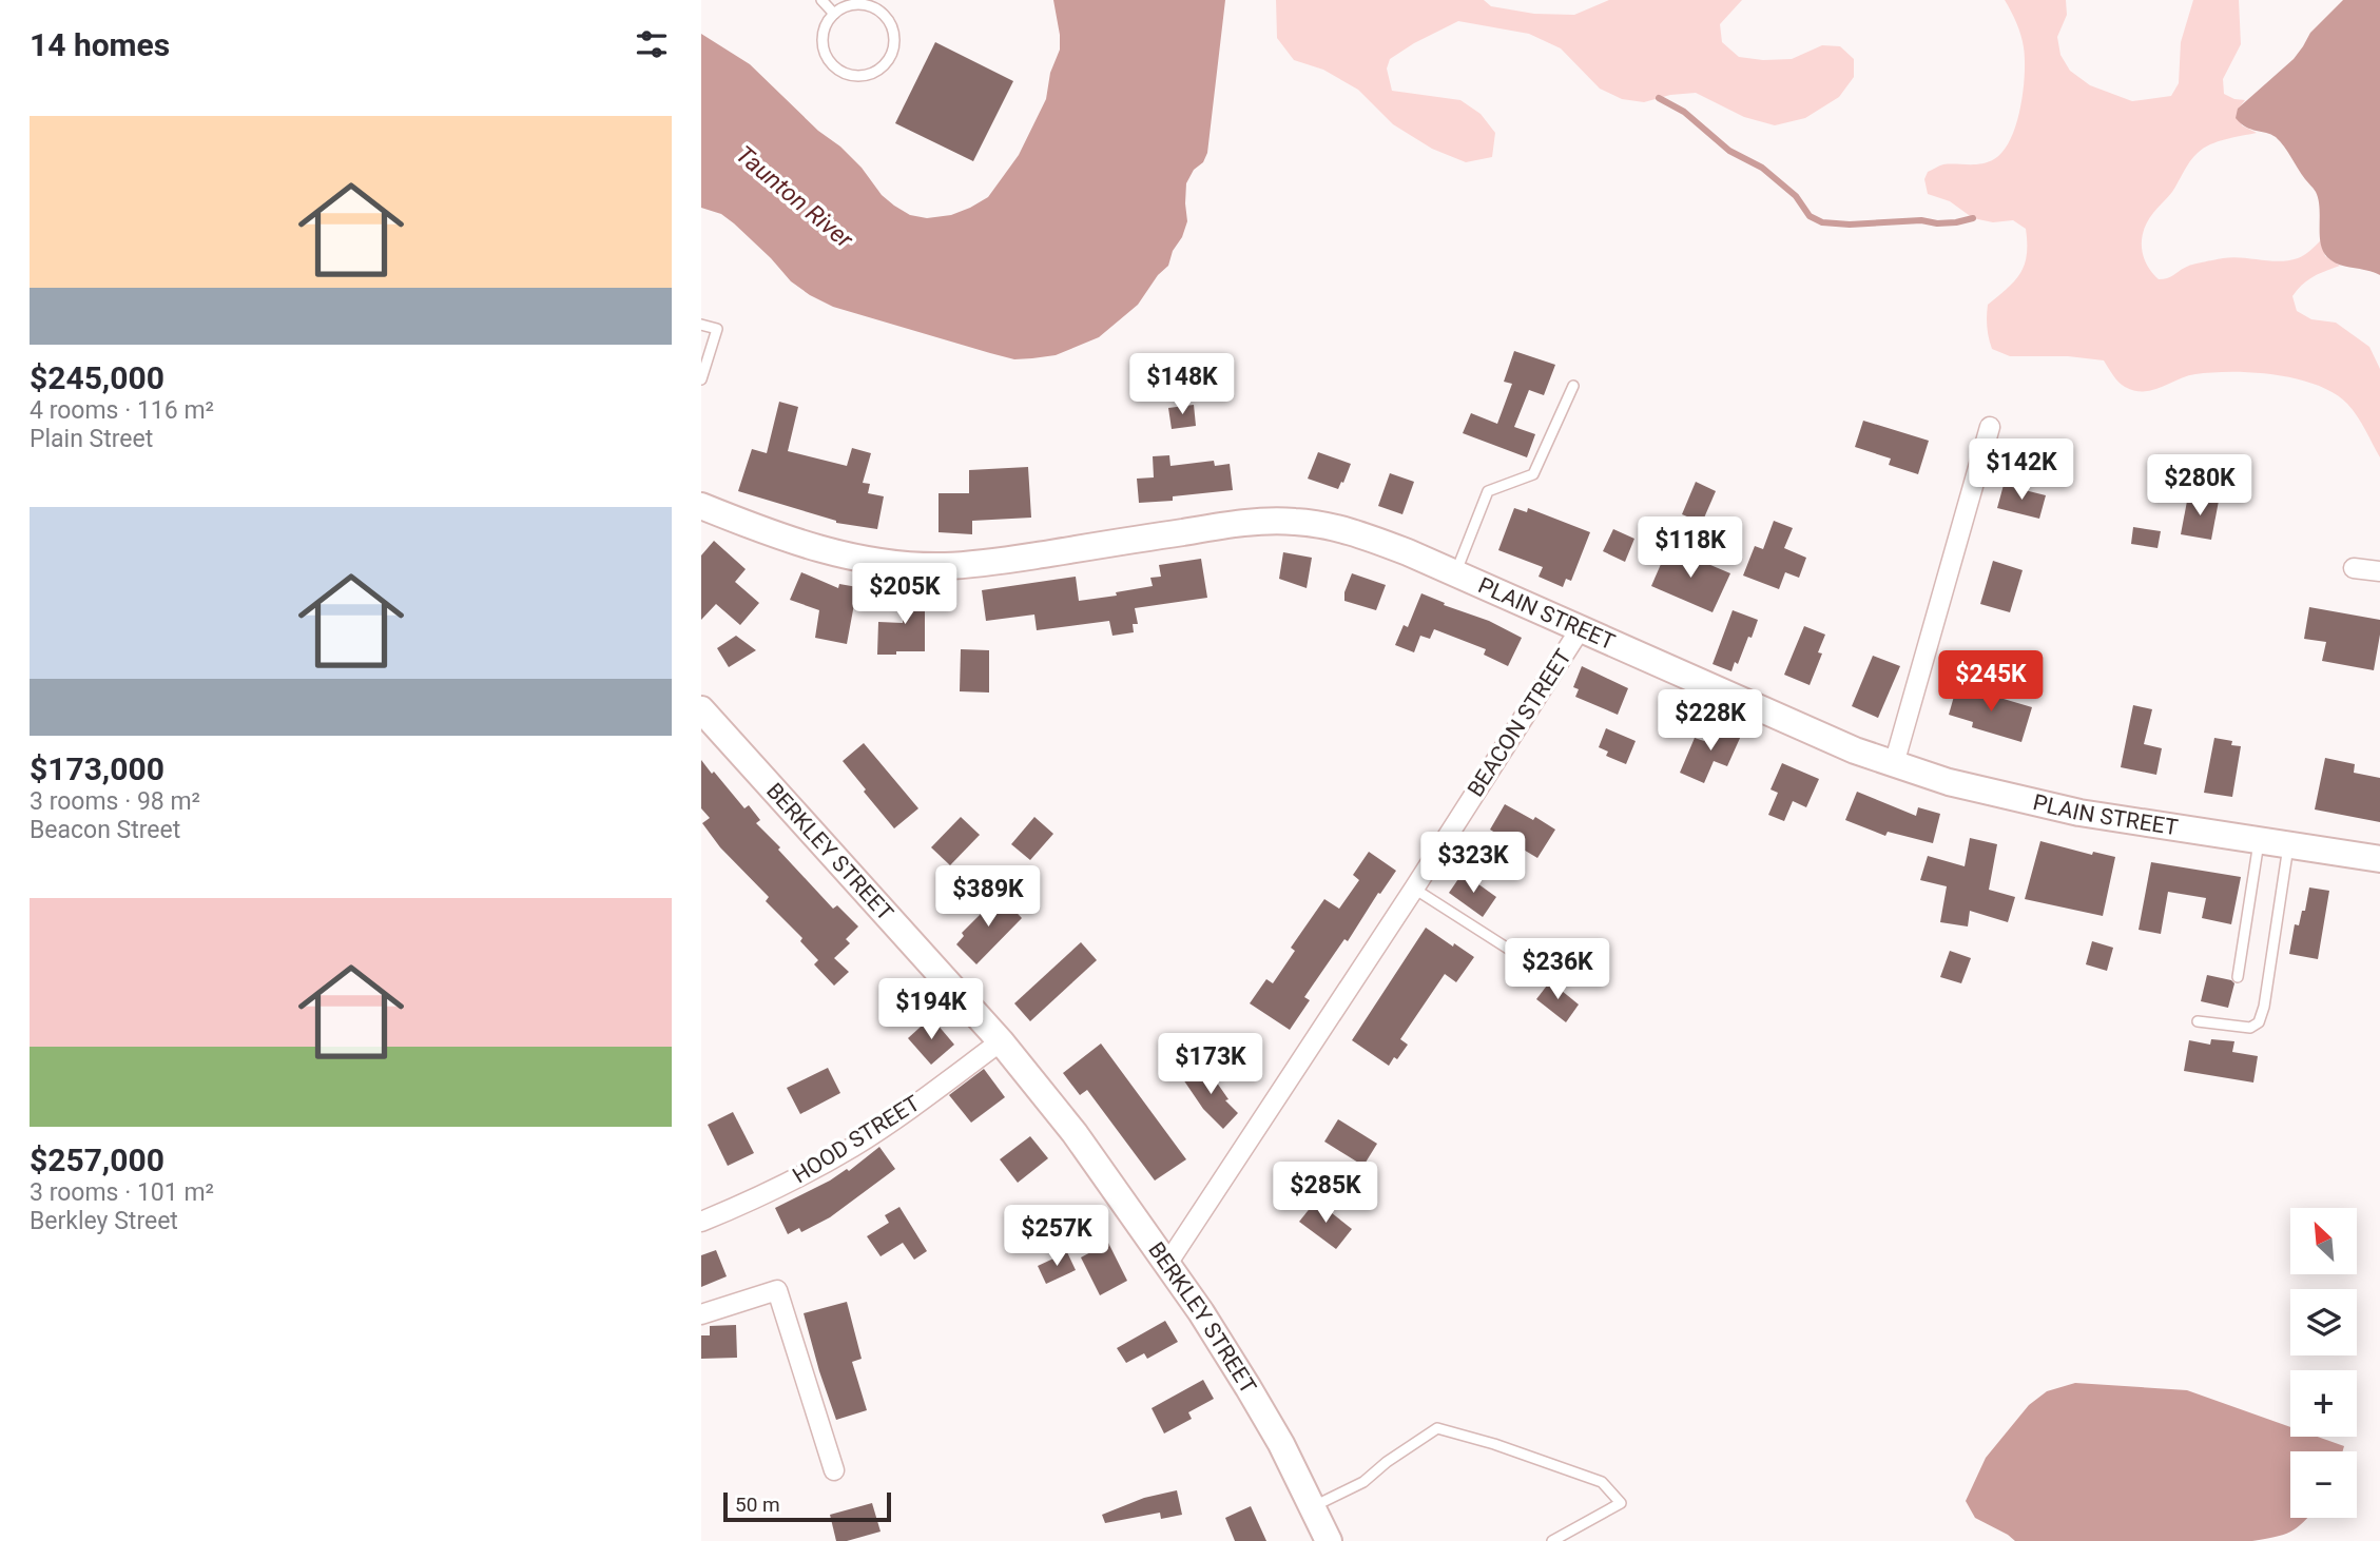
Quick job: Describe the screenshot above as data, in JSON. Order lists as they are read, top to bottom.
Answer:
{
  "streets": {
    "main road": ["PLAIN STREET", "BERKLEY STREET"],
    "street": ["BEACON STREET", "HOOD STREET"]
  },
  "crossings": [
    ["PLAIN STREET", "BEACON STREET"],
    ["BEACON STREET", "BERKLEY STREET"],
    ["BERKLEY STREET", "HOOD STREET"]
  ],
  "water": ["Taunton River"],
  "scale_bar": "50 m",
  "north": "top left",
  "page": {
    "heading": "14 homes",
    "list": [
      {
        "name": "$245,000",
        "note": "4 rooms · 116 m² · Plain Street"
      },
      {
        "name": "$173,000",
        "note": "3 rooms · 98 m² · Beacon Street"
      },
      {
        "name": "$257,000",
        "note": "3 rooms · 101 m² · Berkley Street"
      }
    ],
    "price": [
      "$148K",
      "$142K",
      "$280K",
      "$118K",
      "$205K",
      "$245K",
      "$228K",
      "$323K",
      "$389K",
      "$236K",
      "$194K",
      "$173K",
      "$285K",
      "$257K"
    ],
    "map_buttons": ["+", "−"],
    "scale": "50 m"
  }
}
